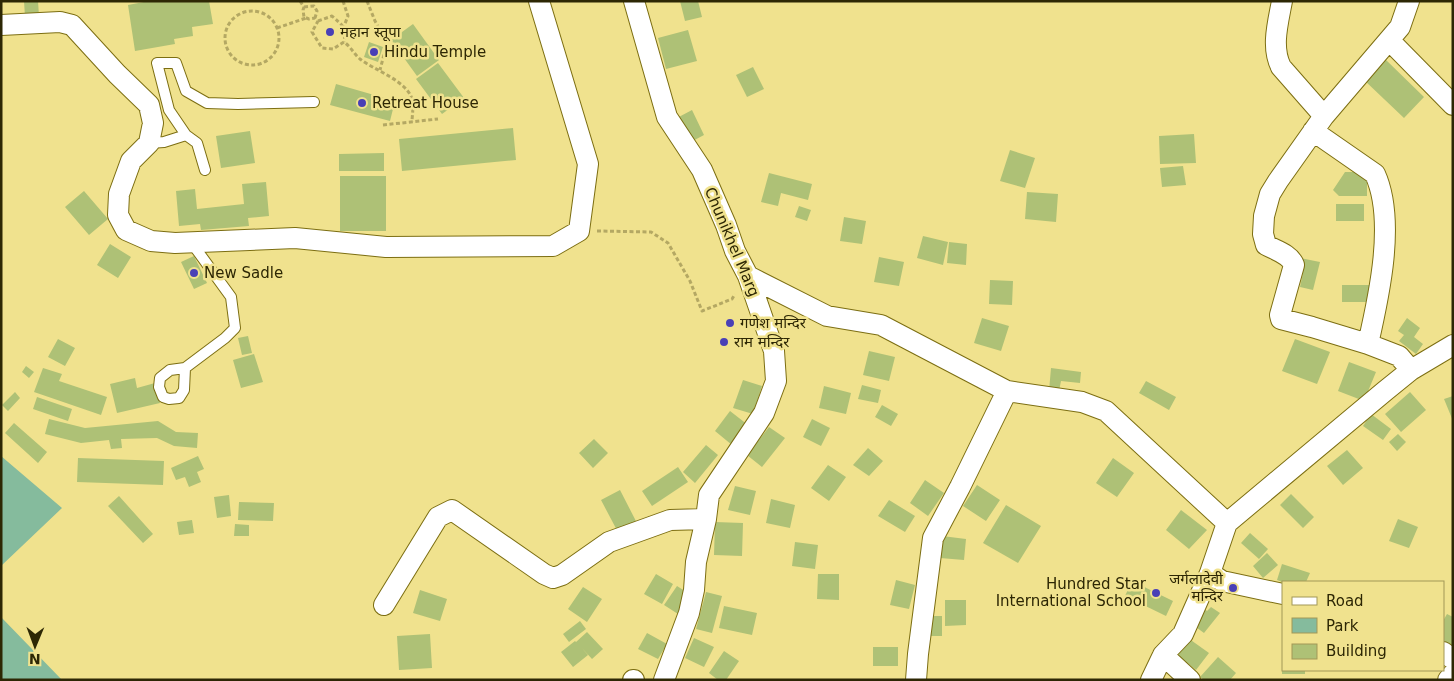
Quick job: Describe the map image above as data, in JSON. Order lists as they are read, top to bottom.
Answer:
{
  "streets": {
    "street": ["Chunikhel Marg"]
  },
  "places": [
    "महान स्तूपा",
    "Hindu Temple",
    "Retreat House",
    "New Sadle",
    "गणेश मन्दिर",
    "राम मन्दिर",
    "जर्गलादेवी मन्दिर",
    "Hundred Star International School"
  ],
  "legend": ["Road", "Park", "Building"],
  "north": "bottom"
}
